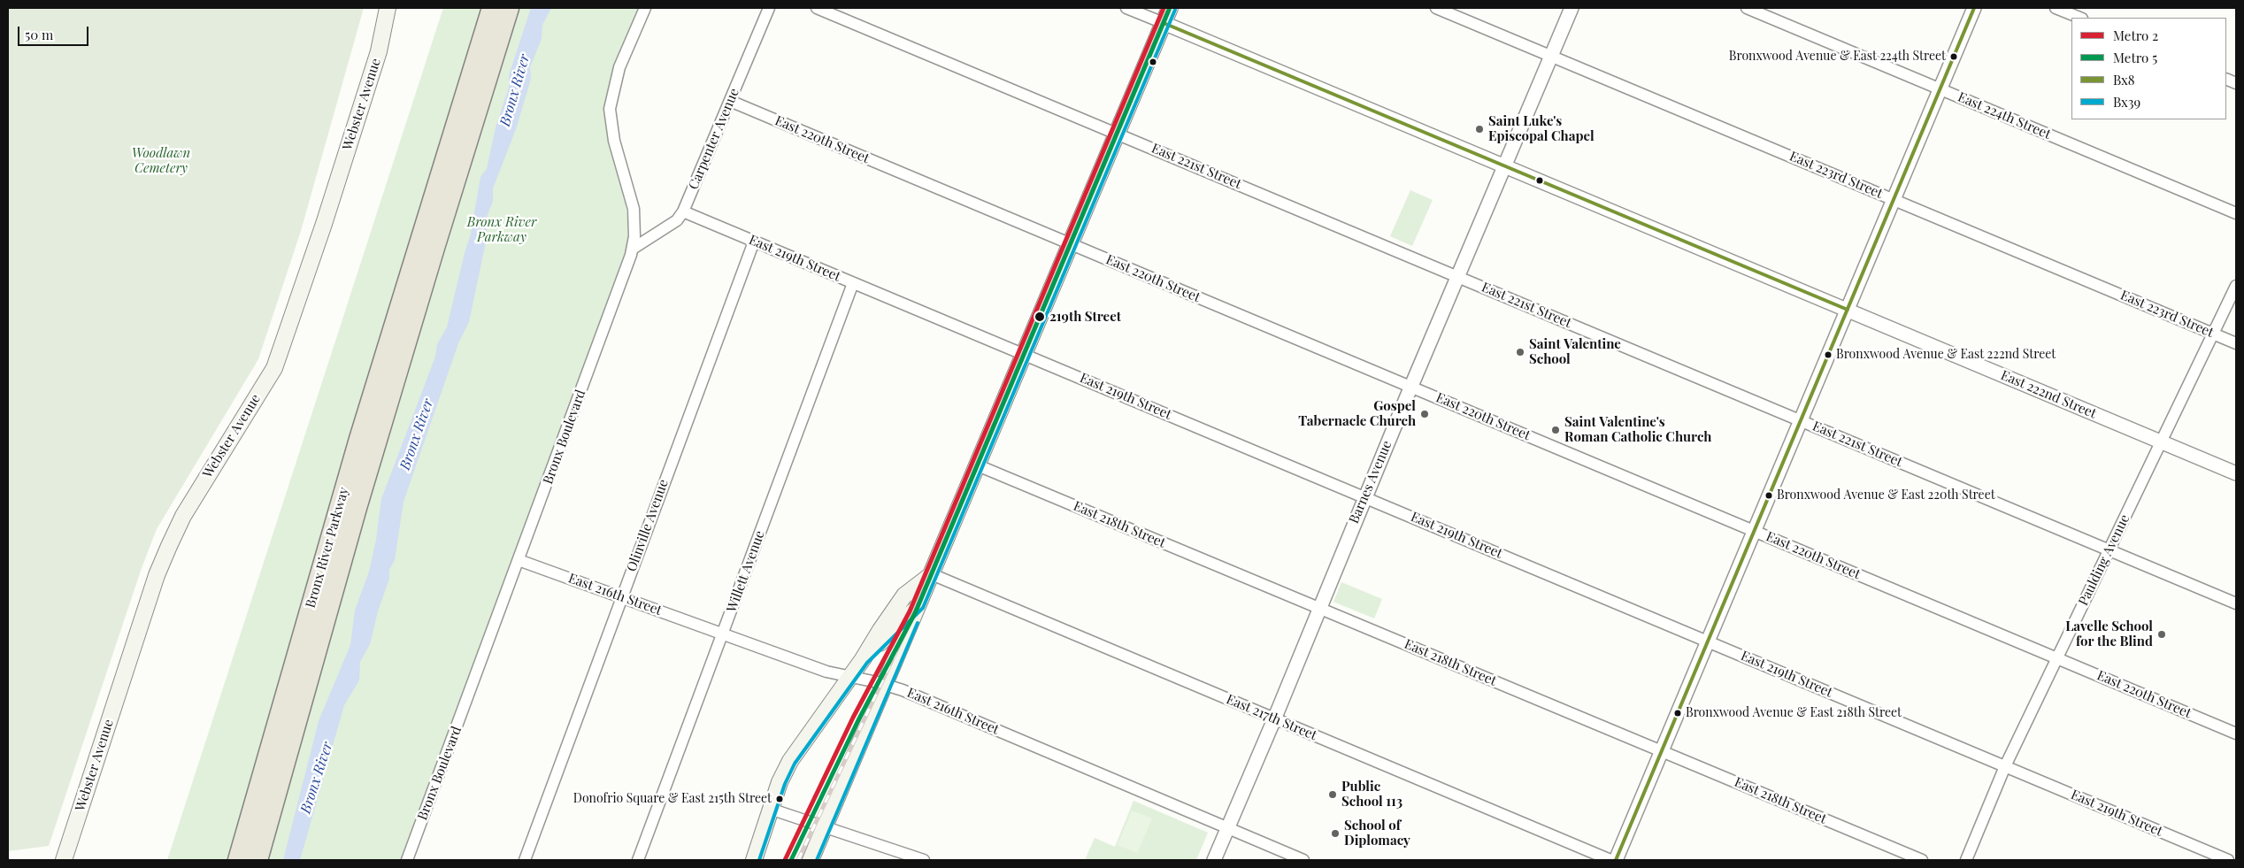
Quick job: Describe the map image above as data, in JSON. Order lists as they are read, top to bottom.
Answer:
{
  "streets": {
    "highway": ["Bronx River Parkway"],
    "main road": ["Webster Avenue"],
    "street": [
      "East 224th Street",
      "Carpenter Avenue",
      "East 220th Street",
      "East 221st Street",
      "East 223rd Street",
      "East 219th Street",
      "East 222nd Street",
      "Bronx Boulevard",
      "Barnes Avenue",
      "East 218th Street",
      "Olinville Avenue",
      "Paulding Avenue",
      "Willett Avenue",
      "East 216th Street",
      "East 217th Street"
    ]
  },
  "crossings": [
    ["Carpenter Avenue", "East 220th Street"],
    ["Carpenter Avenue", "East 219th Street"],
    ["Carpenter Avenue", "Bronx Boulevard"],
    ["East 220th Street", "Barnes Avenue"],
    ["East 220th Street", "Paulding Avenue"],
    ["East 221st Street", "Barnes Avenue"],
    ["East 221st Street", "Paulding Avenue"],
    ["East 223rd Street", "Barnes Avenue"],
    ["East 223rd Street", "Paulding Avenue"],
    ["East 219th Street", "Barnes Avenue"],
    ["East 219th Street", "Olinville Avenue"],
    ["East 219th Street", "Paulding Avenue"],
    ["East 219th Street", "Willett Avenue"],
    ["East 222nd Street", "Barnes Avenue"],
    ["East 222nd Street", "Paulding Avenue"],
    ["Bronx Boulevard", "East 216th Street"],
    ["Barnes Avenue", "East 218th Street"],
    ["Barnes Avenue", "East 216th Street"],
    ["Barnes Avenue", "East 217th Street"],
    ["Olinville Avenue", "East 216th Street"],
    ["Willett Avenue", "East 216th Street"]
  ],
  "water": ["Bronx River"],
  "parks": ["Woodlawn Cemetery", "Bronx River Parkway"],
  "places": [
    "Bronxwood Avenue & East 224th Street",
    "Saint Luke's Episcopal Chapel",
    "219th Street",
    "Saint Valentine School",
    "Bronxwood Avenue & East 222nd Street",
    "Gospel Tabernacle Church",
    "Saint Valentine's Roman Catholic Church",
    "Bronxwood Avenue & East 220th Street",
    "Lavelle School for the Blind",
    "Bronxwood Avenue & East 218th Street",
    "Public School 113",
    "Donofrio Square & East 215th Street",
    "School of Diplomacy"
  ],
  "lines": [
    "metro line 2",
    "transit line Bx8",
    "metro line 5",
    "transit line Bx39"
  ],
  "legend": [
    "Metro 2",
    "Metro 5",
    "Bx8",
    "Bx39"
  ],
  "scale_bar": "50 m"
}
